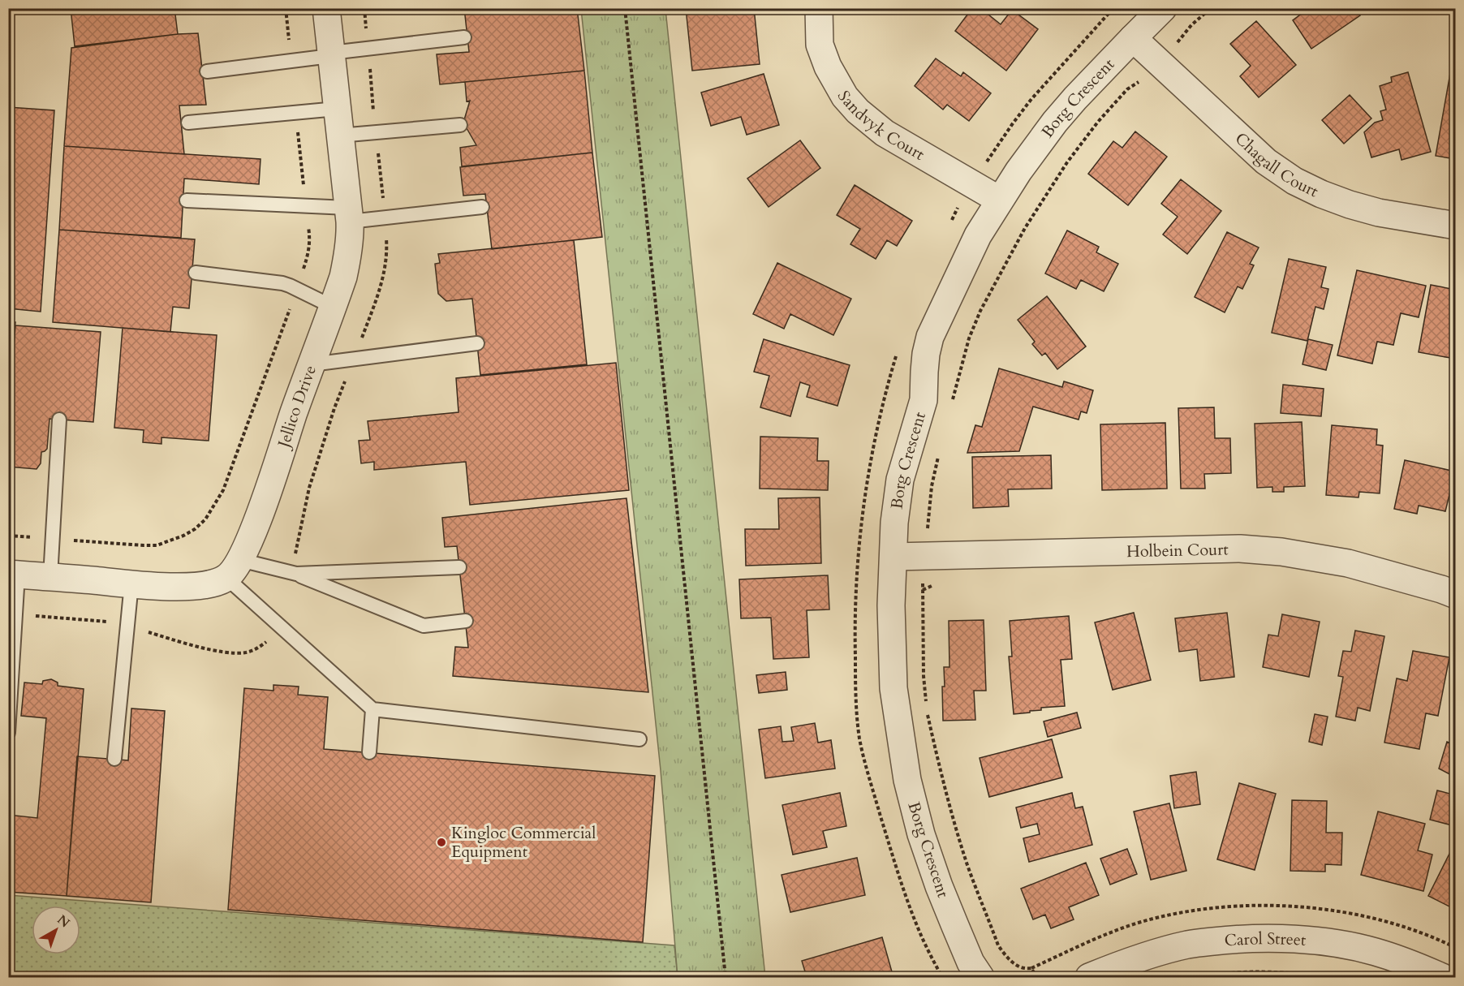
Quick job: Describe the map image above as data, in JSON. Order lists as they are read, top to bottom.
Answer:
{
  "streets": {
    "street": [
      "Borg Crescent",
      "Sandvyk Court",
      "Chagall Court",
      "Jellico Drive",
      "Holbein Court",
      "Carol Street"
    ]
  },
  "crossings": [
    ["Borg Crescent", "Sandvyk Court"],
    ["Borg Crescent", "Chagall Court"],
    ["Borg Crescent", "Holbein Court"]
  ],
  "places": ["Kingloc Commercial Equipment"],
  "north": "top right"
}
